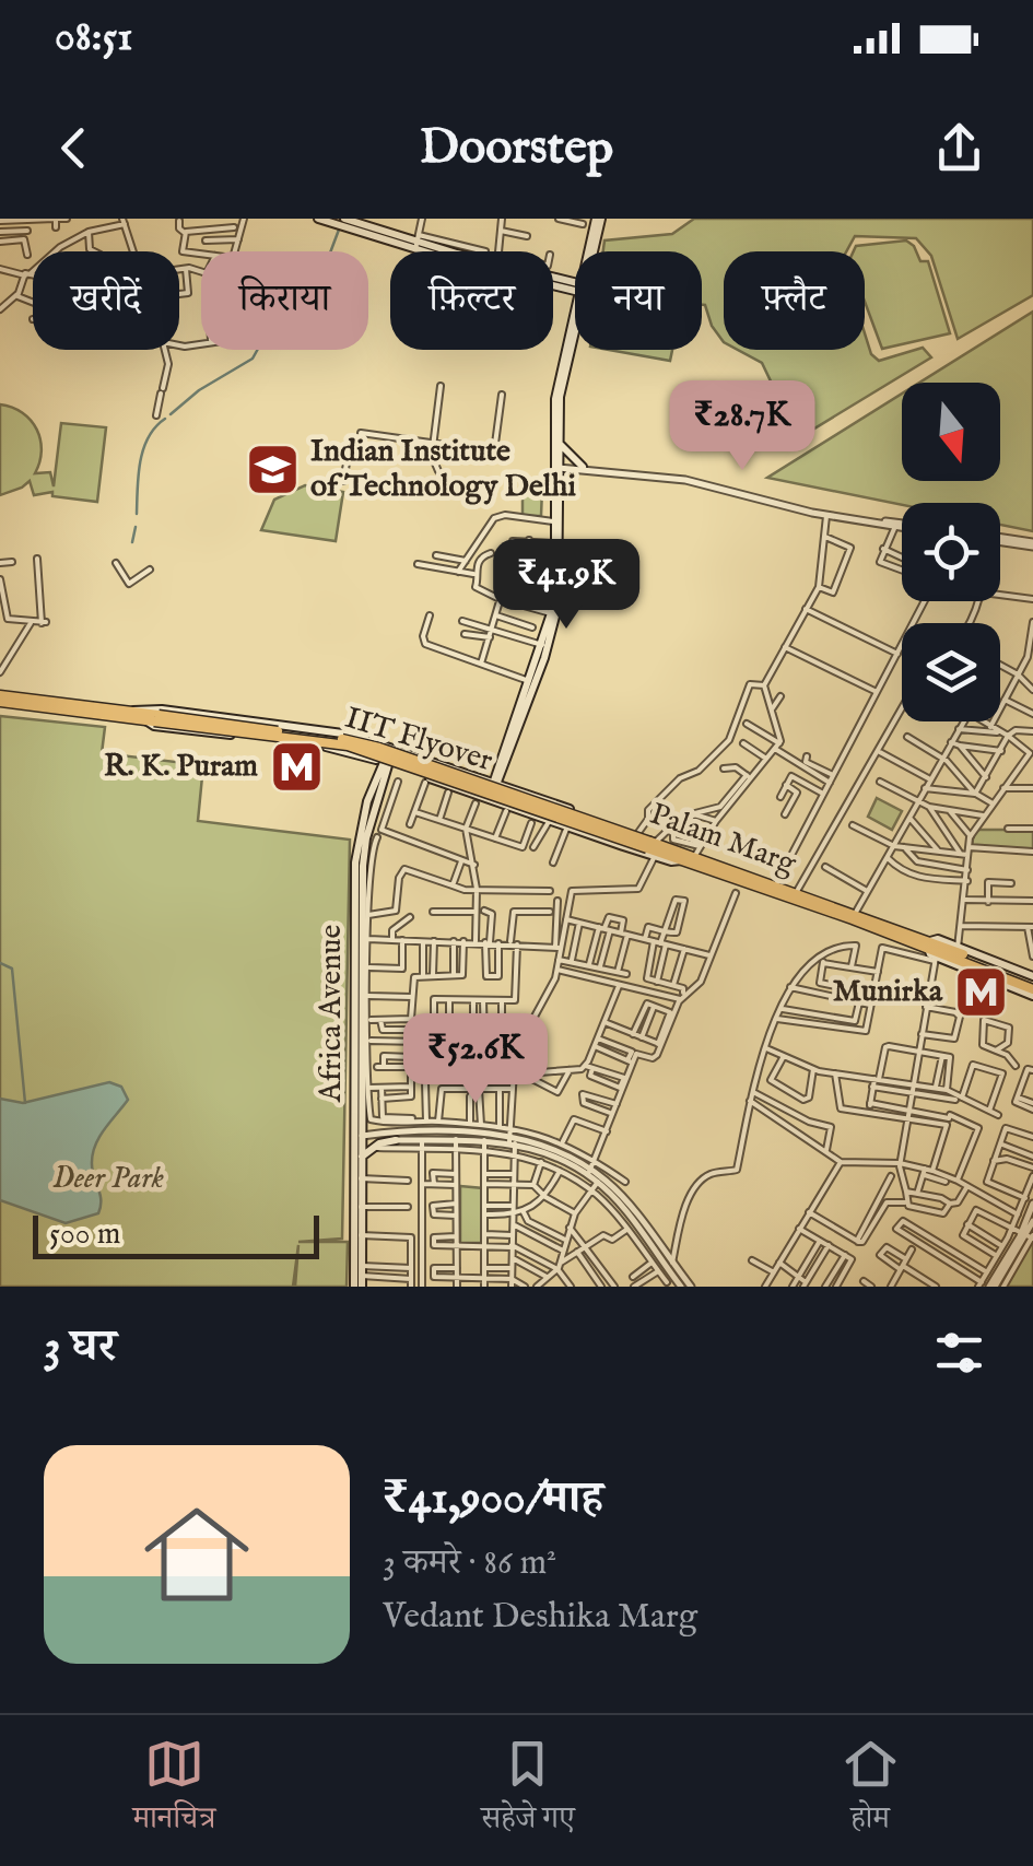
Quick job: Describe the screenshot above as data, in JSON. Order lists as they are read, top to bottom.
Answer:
{
  "streets": {
    "main road": ["IIT Flyover", "Palam Marg", "Africa Avenue"]
  },
  "crossings": [
    ["IIT Flyover", "Palam Marg"],
    ["Palam Marg", "Africa Avenue"]
  ],
  "parks": ["Deer Park"],
  "places": {
    "school or university": ["Indian Institute of Technology Delhi"],
    "metro station": ["R. K. Puram", "Munirka"]
  },
  "scale_bar": "500 m",
  "north": "bottom",
  "page": {
    "status": "08:51",
    "header": "Doorstep",
    "chip": [
      "खरीदें",
      "किराया",
      "फ़िल्टर",
      "नया",
      "फ़्लैट"
    ],
    "price": ["₹28.7K", "₹41.9K", "₹52.6K"],
    "scale": "500 m",
    "heading": "3 घर",
    "list": [
      {
        "name": "₹41,900/माह",
        "note": "3 कमरे · 86 m² · Vedant Deshika Marg"
      }
    ],
    "tabs": ["मानचित्र", "सहेजे गए", "होम"]
  }
}
